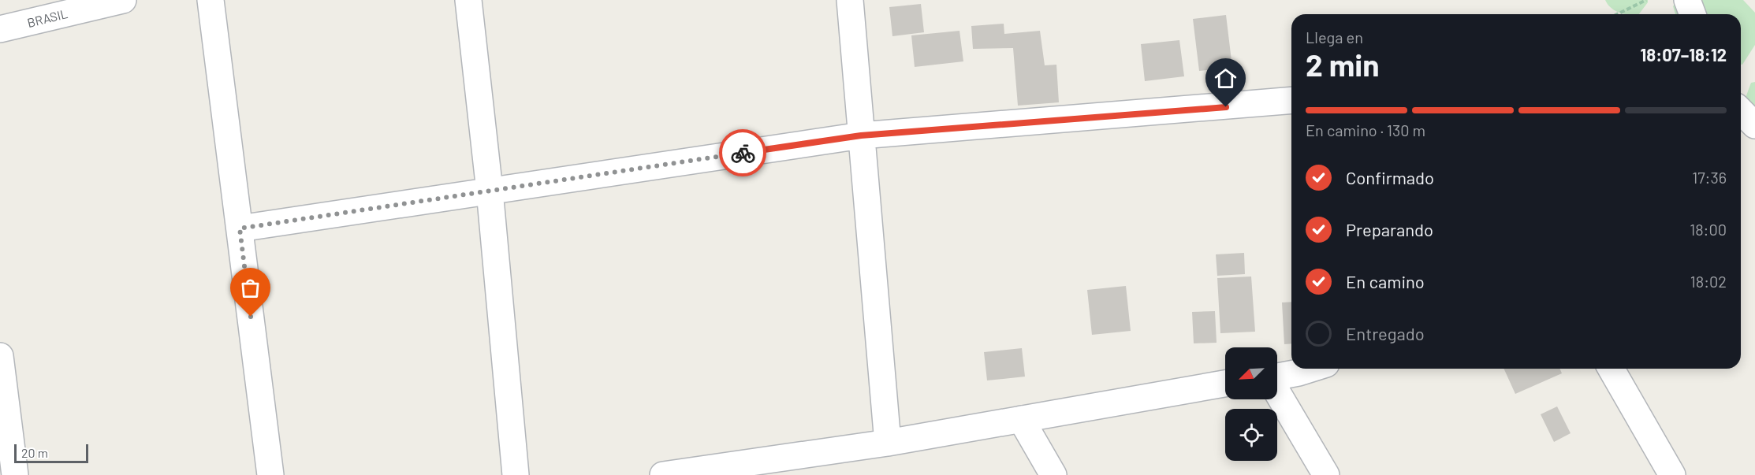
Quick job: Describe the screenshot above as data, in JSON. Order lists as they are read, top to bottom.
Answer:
{
  "streets": {
    "street": ["BRASIL"]
  },
  "scale_bar": "20 m",
  "north": "bottom left",
  "page": {
    "heading": ["2 min", "Llega en", "18:07–18:12"],
    "bar": "En camino · 130 m",
    "list": [
      ["Confirmado", "17:36"],
      ["Preparando", "18:00"],
      ["En camino", "18:02"],
      "Entregado"
    ],
    "scale": "20 m"
  }
}
